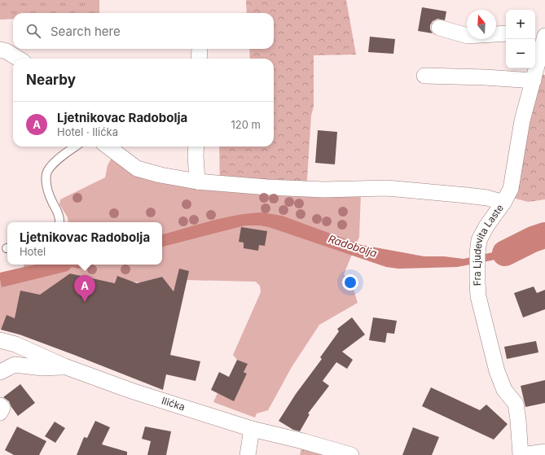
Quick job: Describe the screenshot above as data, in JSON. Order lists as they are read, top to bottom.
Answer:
{
  "streets": {
    "street": ["Fra Ljudevita Laste", "Ilićka"]
  },
  "water": ["Radobolja"],
  "north": "top",
  "page": {
    "map_buttons": ["+", "−"],
    "search": "Search here",
    "heading": "Nearby",
    "list": [
      {
        "mark": "A",
        "name": "Ljetnikovac Radobolja",
        "note": "Hotel · Ilićka",
        "value": "120 m"
      }
    ],
    "popup": ["Ljetnikovac Radobolja", "Hotel"],
    "pins": "A"
  }
}
